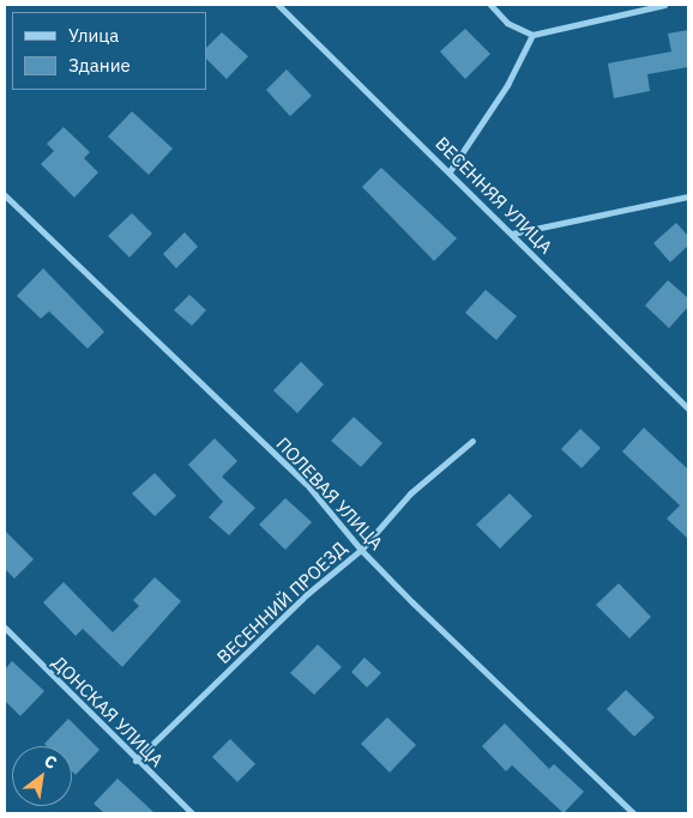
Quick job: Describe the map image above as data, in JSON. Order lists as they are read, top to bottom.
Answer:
{
  "streets": {
    "street": [
      "ВЕСЕННЯЯ УЛИЦА",
      "ПОЛЕВАЯ УЛИЦА",
      "ВЕСЕННИЙ ПРОЕЗД",
      "ДОНСКАЯ УЛИЦА"
    ]
  },
  "crossings": [
    ["ПОЛЕВАЯ УЛИЦА", "ВЕСЕННИЙ ПРОЕЗД"],
    ["ВЕСЕННИЙ ПРОЕЗД", "ДОНСКАЯ УЛИЦА"]
  ],
  "legend": ["Улица", "Здание"],
  "north": "top right"
}
